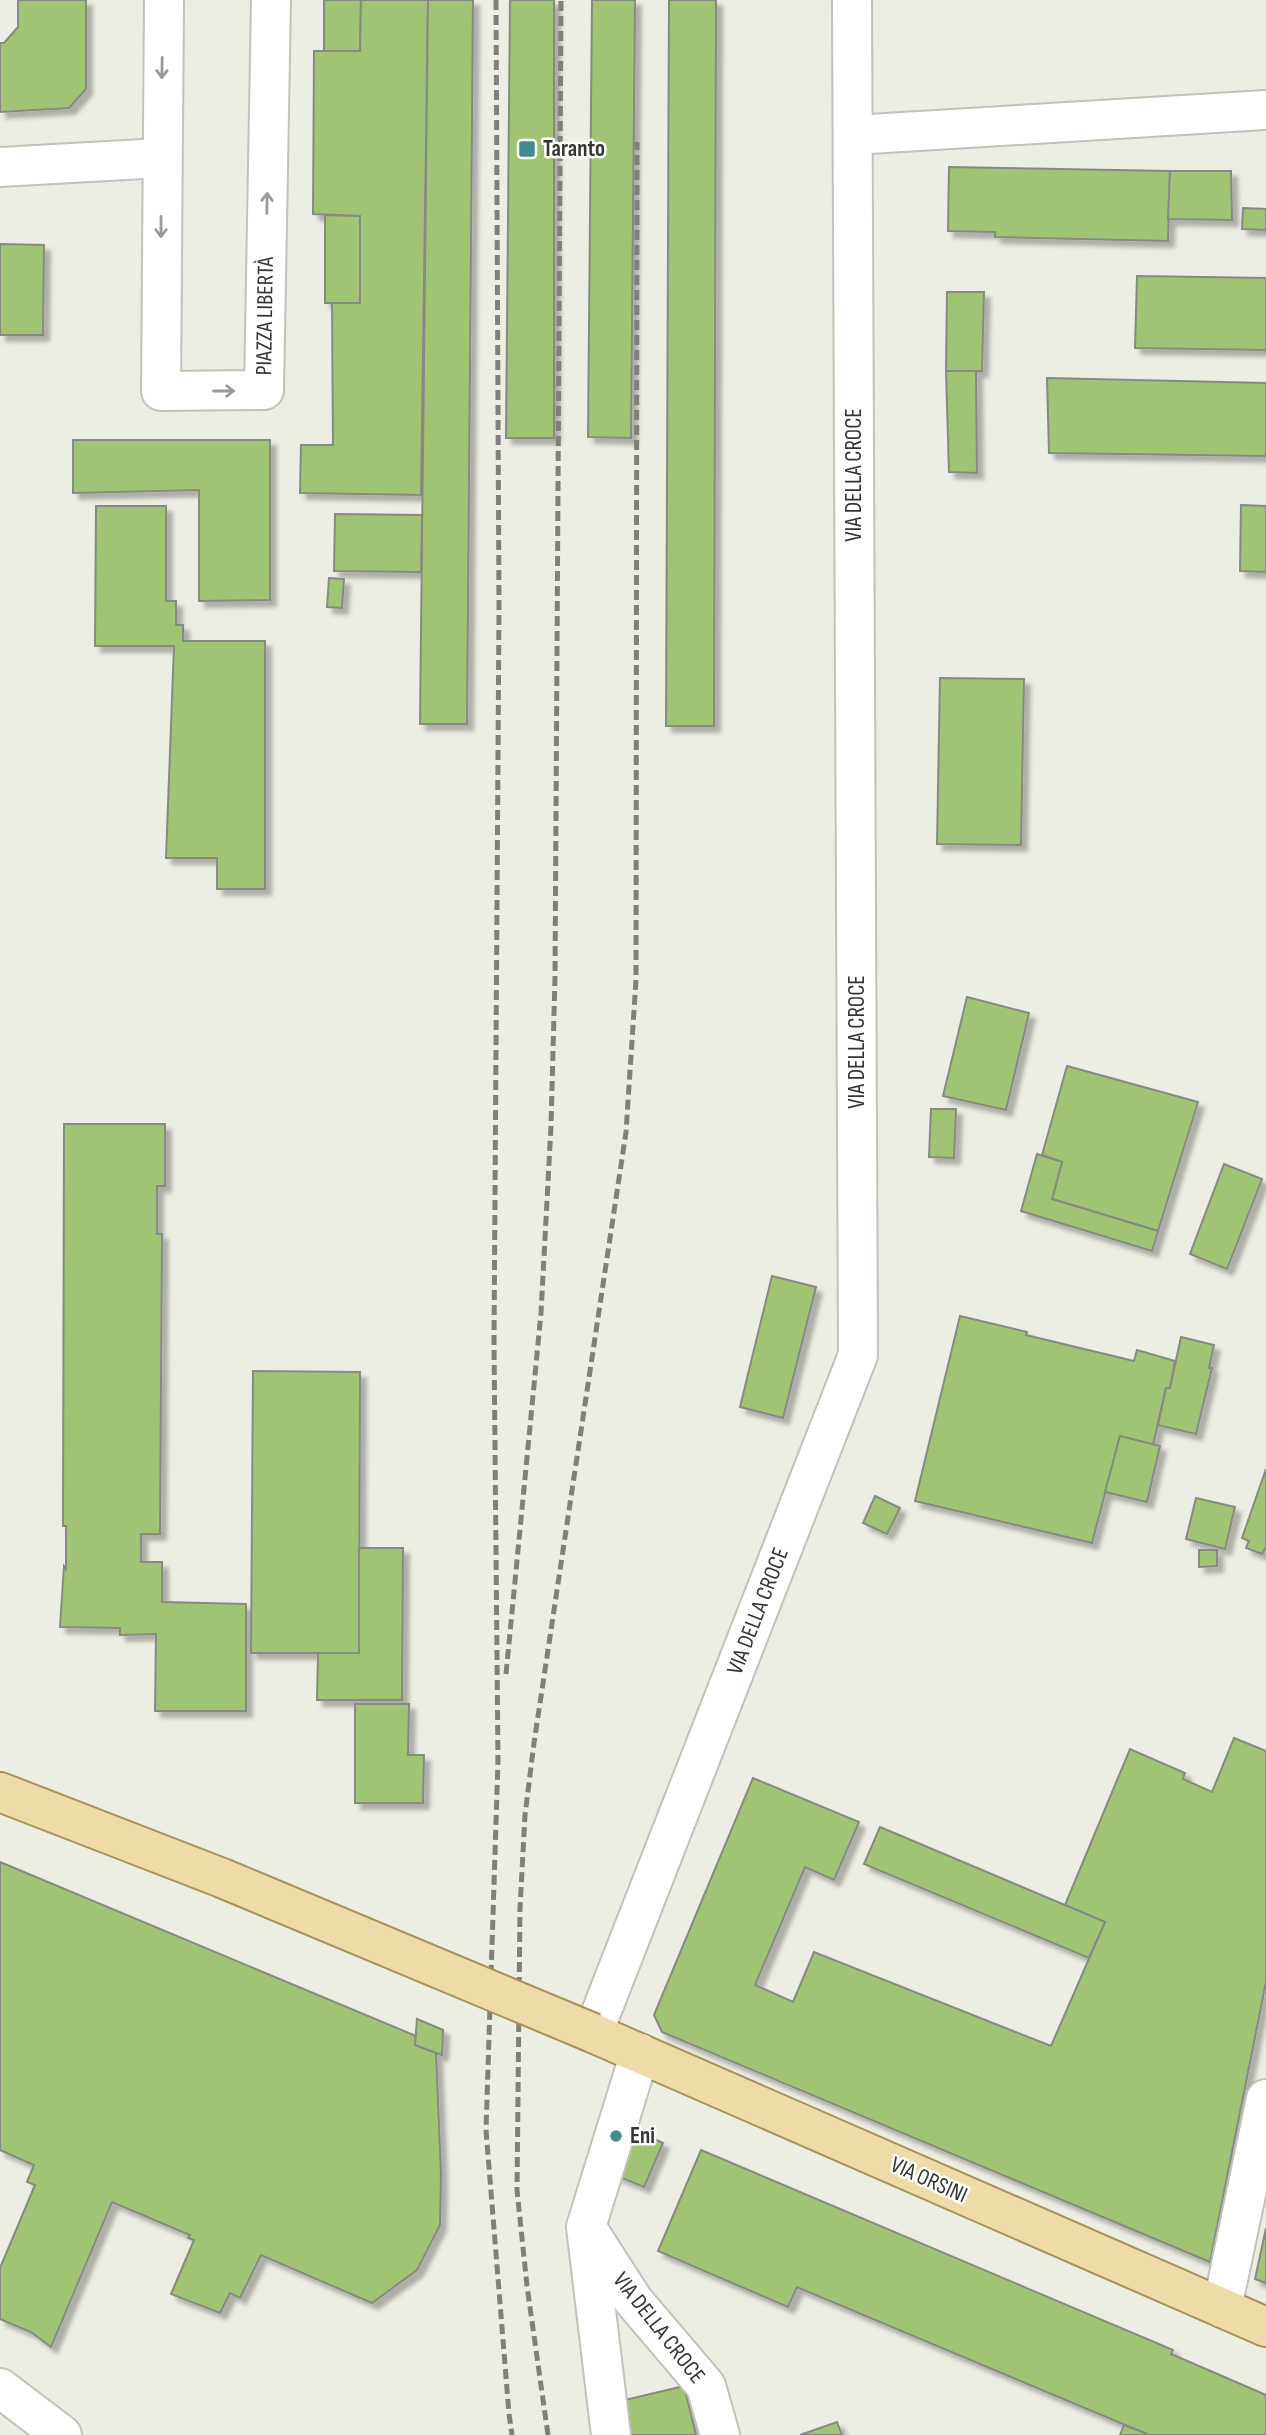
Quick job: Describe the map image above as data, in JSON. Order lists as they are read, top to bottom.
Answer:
{
  "streets": {
    "main road": ["VIA ORSINI"],
    "street": ["PIAZZA LIBERTÀ", "VIA DELLA CROCE"]
  },
  "crossings": [
    ["VIA DELLA CROCE", "VIA ORSINI"]
  ],
  "places": {
    "transit": ["Taranto"],
    "other": ["Eni"]
  }
}
